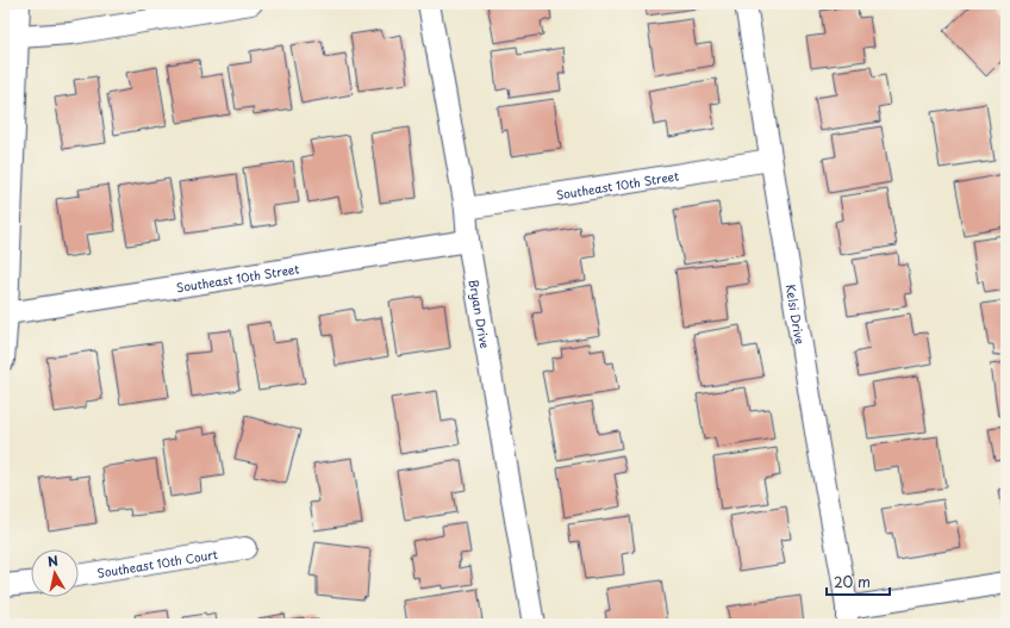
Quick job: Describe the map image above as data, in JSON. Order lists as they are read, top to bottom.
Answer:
{
  "streets": {
    "street": [
      "Southeast 10th Street",
      "Bryan Drive",
      "Kelsi Drive",
      "Southeast 10th Court"
    ]
  },
  "crossings": [
    ["Southeast 10th Street", "Bryan Drive"],
    ["Southeast 10th Street", "Kelsi Drive"]
  ],
  "scale_bar": "20 m",
  "north": "top"
}
